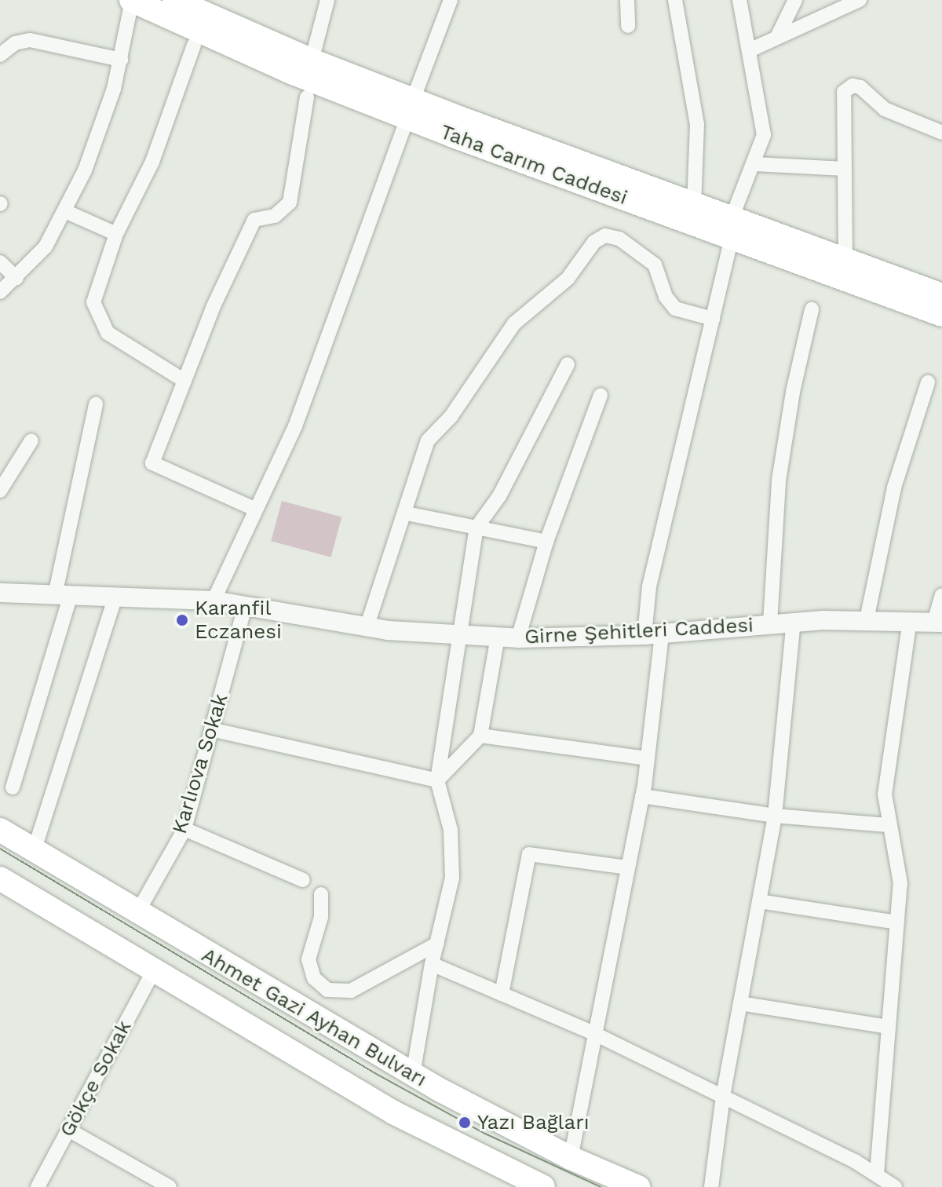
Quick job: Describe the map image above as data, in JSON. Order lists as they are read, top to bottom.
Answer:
{
  "streets": {
    "main road": ["Taha Carım Caddesi", "Ahmet Gazi Ayhan Bulvarı"],
    "street": ["Girne Şehitleri Caddesi", "Karlıova Sokak", "Gökçe Sokak"]
  },
  "crossings": [
    ["Girne Şehitleri Caddesi", "Karlıova Sokak"],
    ["Karlıova Sokak", "Ahmet Gazi Ayhan Bulvarı"],
    ["Ahmet Gazi Ayhan Bulvarı", "Gökçe Sokak"]
  ],
  "places": ["Karanfil Eczanesi", "Yazı Bağları"]
}
